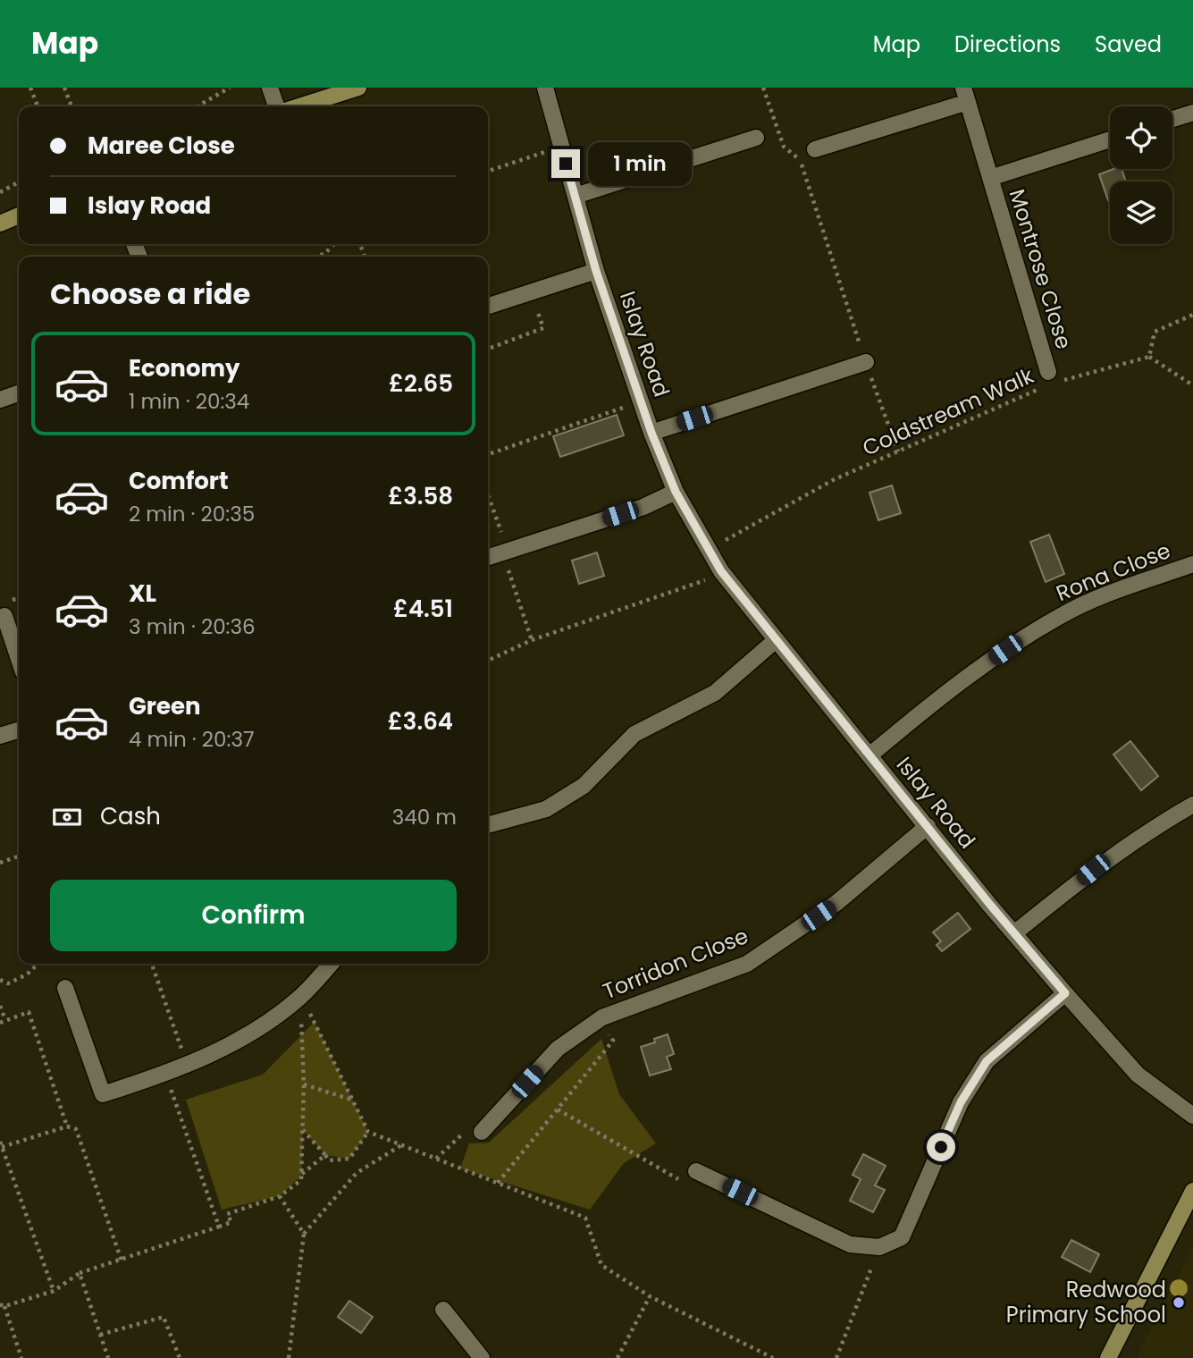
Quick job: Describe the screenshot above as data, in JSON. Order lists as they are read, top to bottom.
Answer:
{
  "streets": {
    "street": [
      "Montrose Close",
      "Islay Road",
      "Rona Close",
      "Torridon Close"
    ],
    "path": ["Coldstream Walk"]
  },
  "crossings": [
    ["Montrose Close", "Coldstream Walk"],
    ["Islay Road", "Coldstream Walk"],
    ["Islay Road", "Rona Close"],
    ["Islay Road", "Torridon Close"]
  ],
  "places": ["Redwood Primary School"],
  "page": {
    "header": "Map",
    "nav": ["Map", "Directions", "Saved"],
    "banner": ["Maree Close", "Islay Road"],
    "bubble": "1 min",
    "heading": "Choose a ride",
    "list": [
      {
        "name": "Economy",
        "note": "1 min · 20:34",
        "value": "£2.65"
      },
      {
        "name": "Comfort",
        "note": "2 min · 20:35",
        "value": "£3.58"
      },
      {
        "name": "XL",
        "note": "3 min · 20:36",
        "value": "£4.51"
      },
      {
        "name": "Green",
        "note": "4 min · 20:37",
        "value": "£3.64"
      }
    ],
    "pay": ["Cash", "340 m"],
    "buttons": "Confirm"
  }
}
